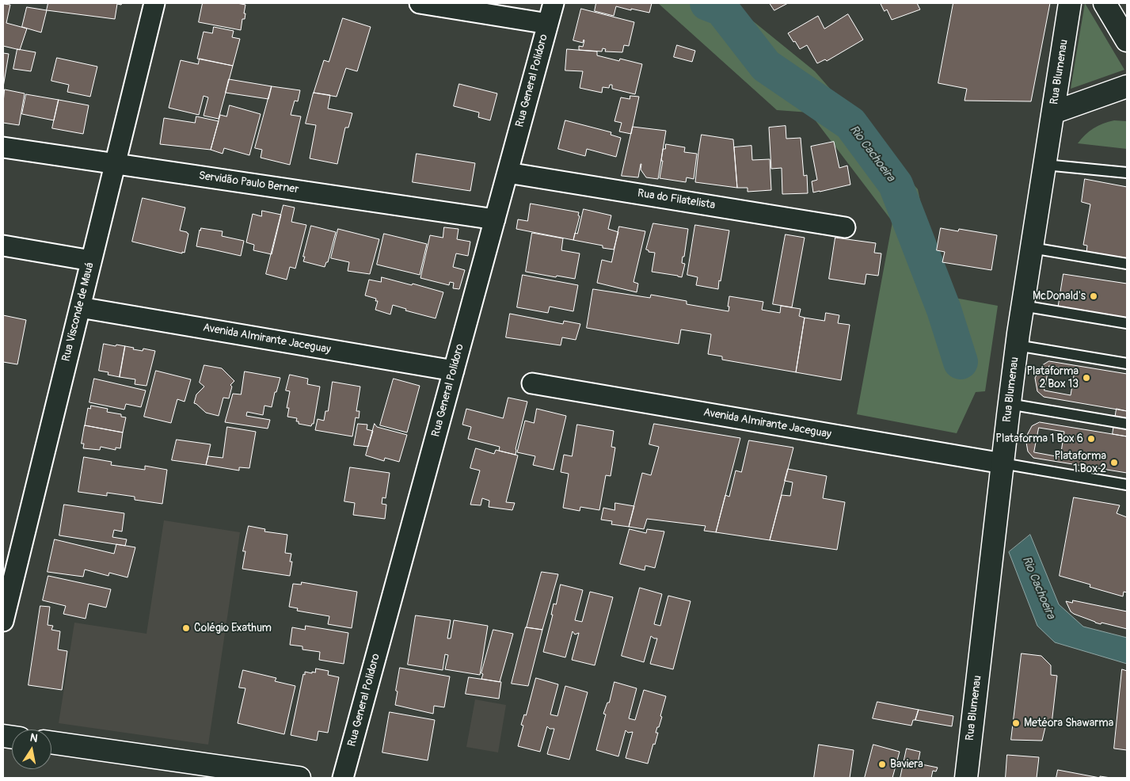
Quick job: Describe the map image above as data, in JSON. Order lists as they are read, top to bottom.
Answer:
{
  "streets": {
    "main road": ["Rua Blumenau"],
    "street": [
      "Rua General Polidoro",
      "Servidão Paulo Berner",
      "Rua do Filatelista",
      "Rua Visconde de Mauá",
      "Avenida Almirante Jaceguay"
    ]
  },
  "crossings": [
    ["Rua Blumenau", "Avenida Almirante Jaceguay"],
    ["Rua General Polidoro", "Servidão Paulo Berner"],
    ["Rua General Polidoro", "Rua do Filatelista"],
    ["Rua General Polidoro", "Avenida Almirante Jaceguay"],
    ["Servidão Paulo Berner", "Rua Visconde de Mauá"],
    ["Rua Visconde de Mauá", "Avenida Almirante Jaceguay"]
  ],
  "water": ["Rio Cachoeira"],
  "places": [
    "McDonald's",
    "Plataforma 2 Box 13",
    "Plataforma 1 Box 6",
    "Plataforma 1 Box 2",
    "Colégio Exathum",
    "Metéora Shawarma",
    "Baviera"
  ],
  "north": "top"
}
